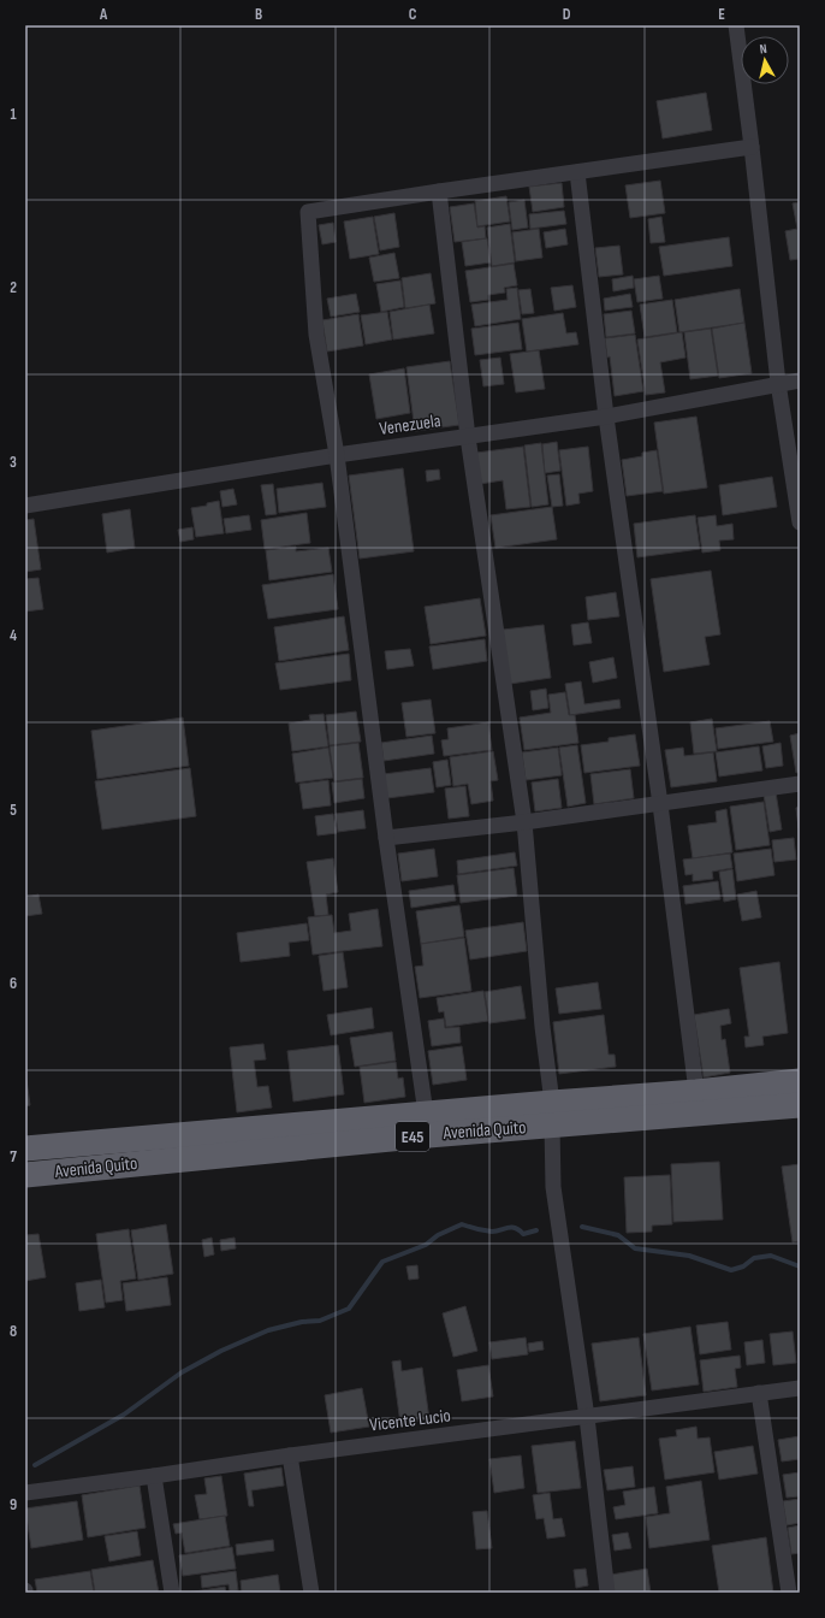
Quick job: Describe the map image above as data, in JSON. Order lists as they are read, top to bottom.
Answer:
{
  "streets": {
    "highway": ["Avenida Quito", "E45"],
    "street": ["Venezuela", "Vicente Lucio"]
  },
  "north": "top",
  "grid": {
    "columns": [
      "A",
      "B",
      "C",
      "D",
      "E"
    ],
    "rows": [
      "1",
      "2",
      "3",
      "4",
      "5",
      "6",
      "7",
      "8",
      "9"
    ]
  }
}
